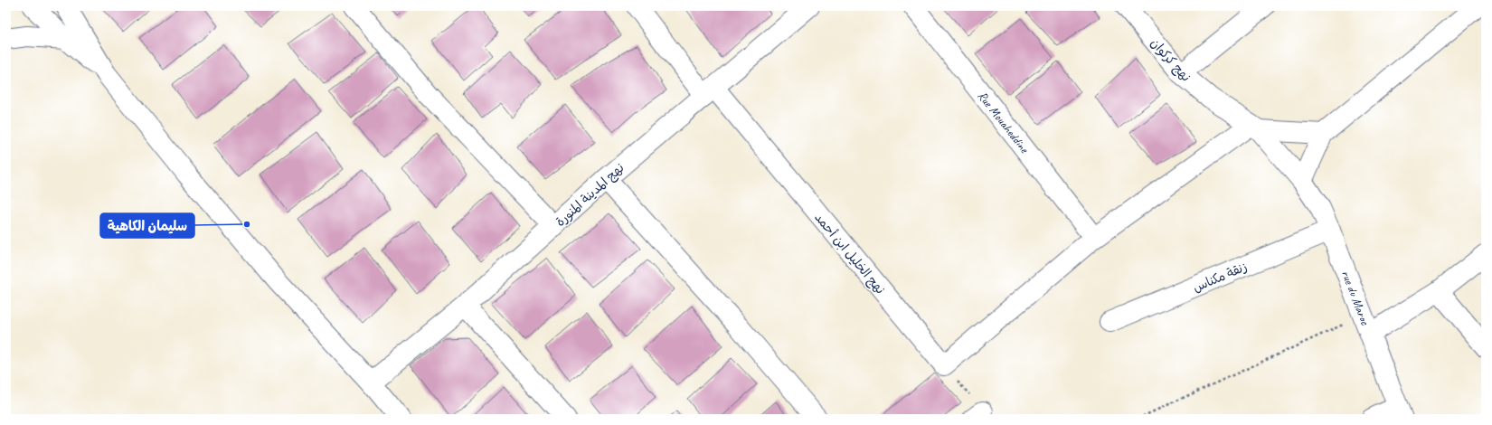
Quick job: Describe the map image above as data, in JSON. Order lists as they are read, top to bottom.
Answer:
{
  "streets": {
    "street": [
      "نهج كركوان",
      "Rue Mouaheddine",
      "نهج المدينة المنورة",
      "نهج الخليل ابن أحمد",
      "زنقة مكناس",
      "rue du Maroc"
    ]
  },
  "crossings": [
    ["نهج كركوان", "rue du Maroc"],
    ["نهج المدينة المنورة", "نهج الخليل ابن أحمد"],
    ["زنقة مكناس", "rue du Maroc"]
  ],
  "places": ["سليمان الكاهية"]
}
